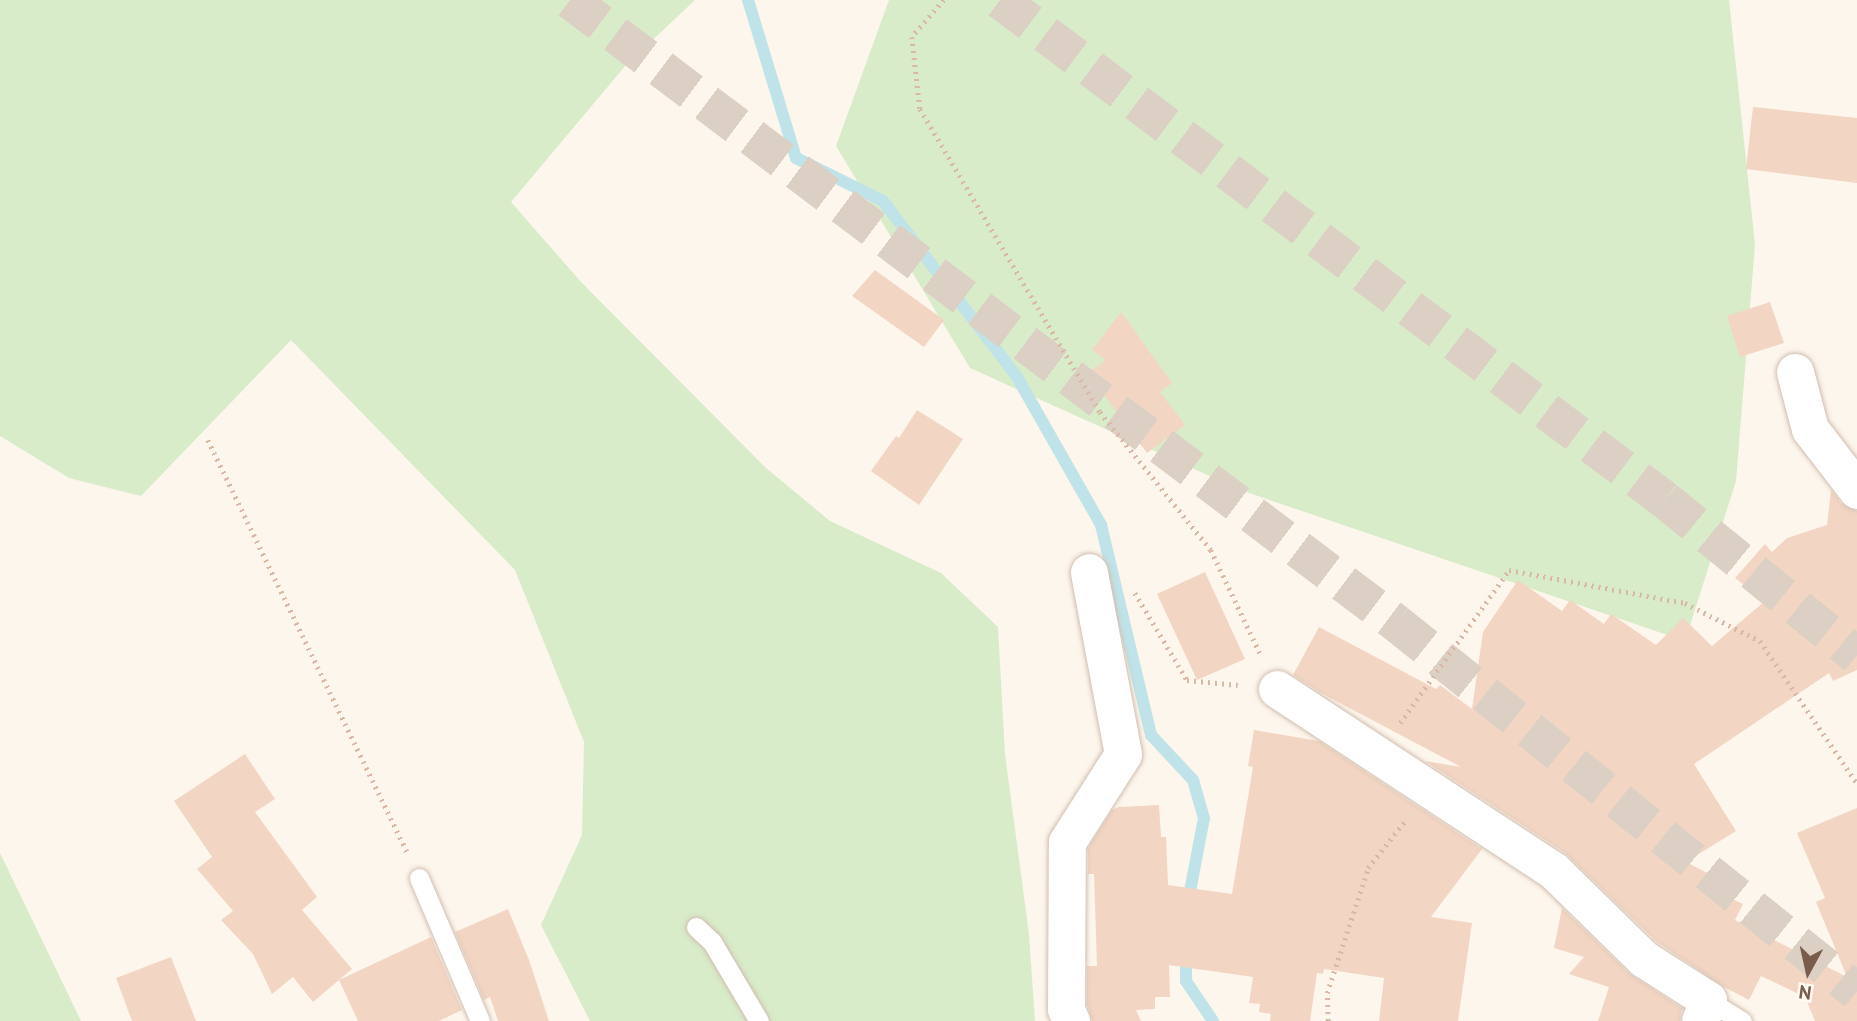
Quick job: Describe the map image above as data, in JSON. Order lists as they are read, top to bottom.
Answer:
{
  "north": "bottom"
}
